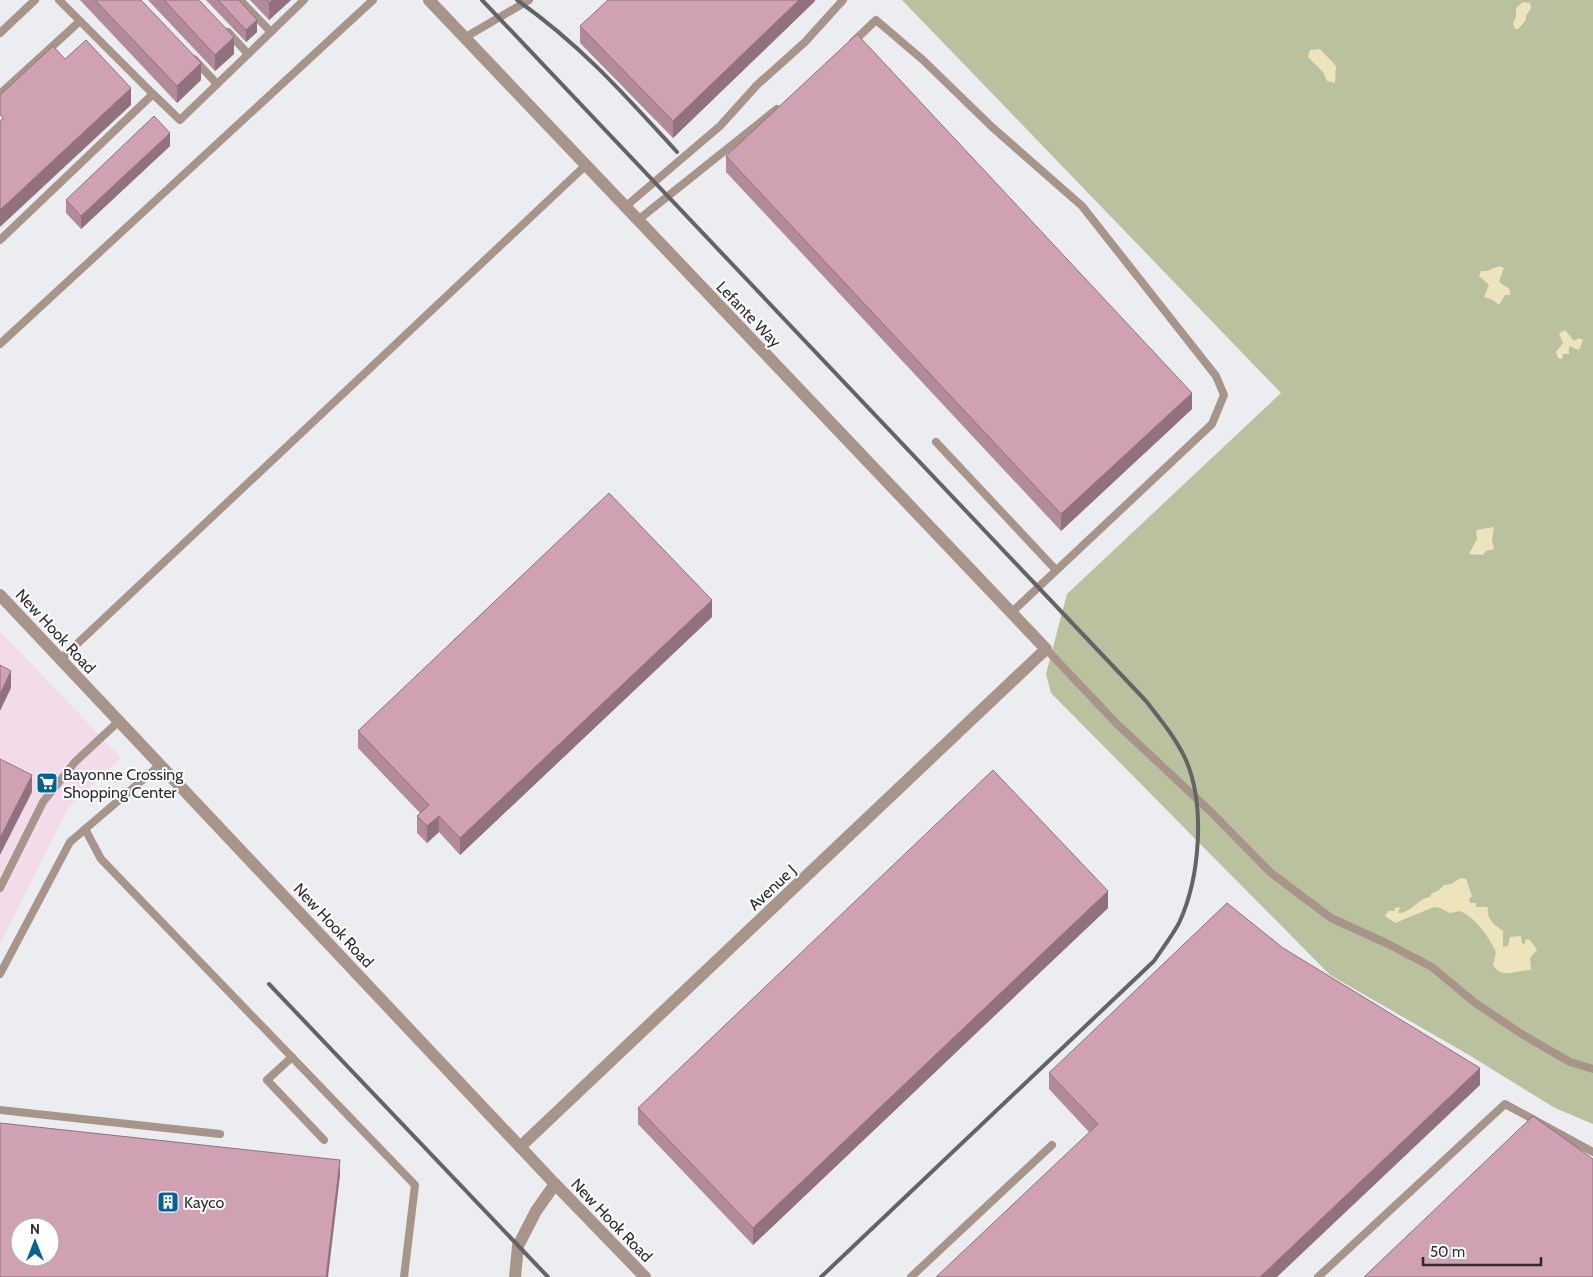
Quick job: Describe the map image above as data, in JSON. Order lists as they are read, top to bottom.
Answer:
{
  "streets": {
    "street": ["Lefante Way", "New Hook Road", "Avenue J"]
  },
  "crossings": [
    ["Lefante Way", "Avenue J"],
    ["New Hook Road", "Avenue J"]
  ],
  "places": {
    "supermarket": ["Bayonne Crossing Shopping Center"],
    "building": ["Kayco"]
  },
  "scale_bar": "50 m",
  "north": "top"
}
